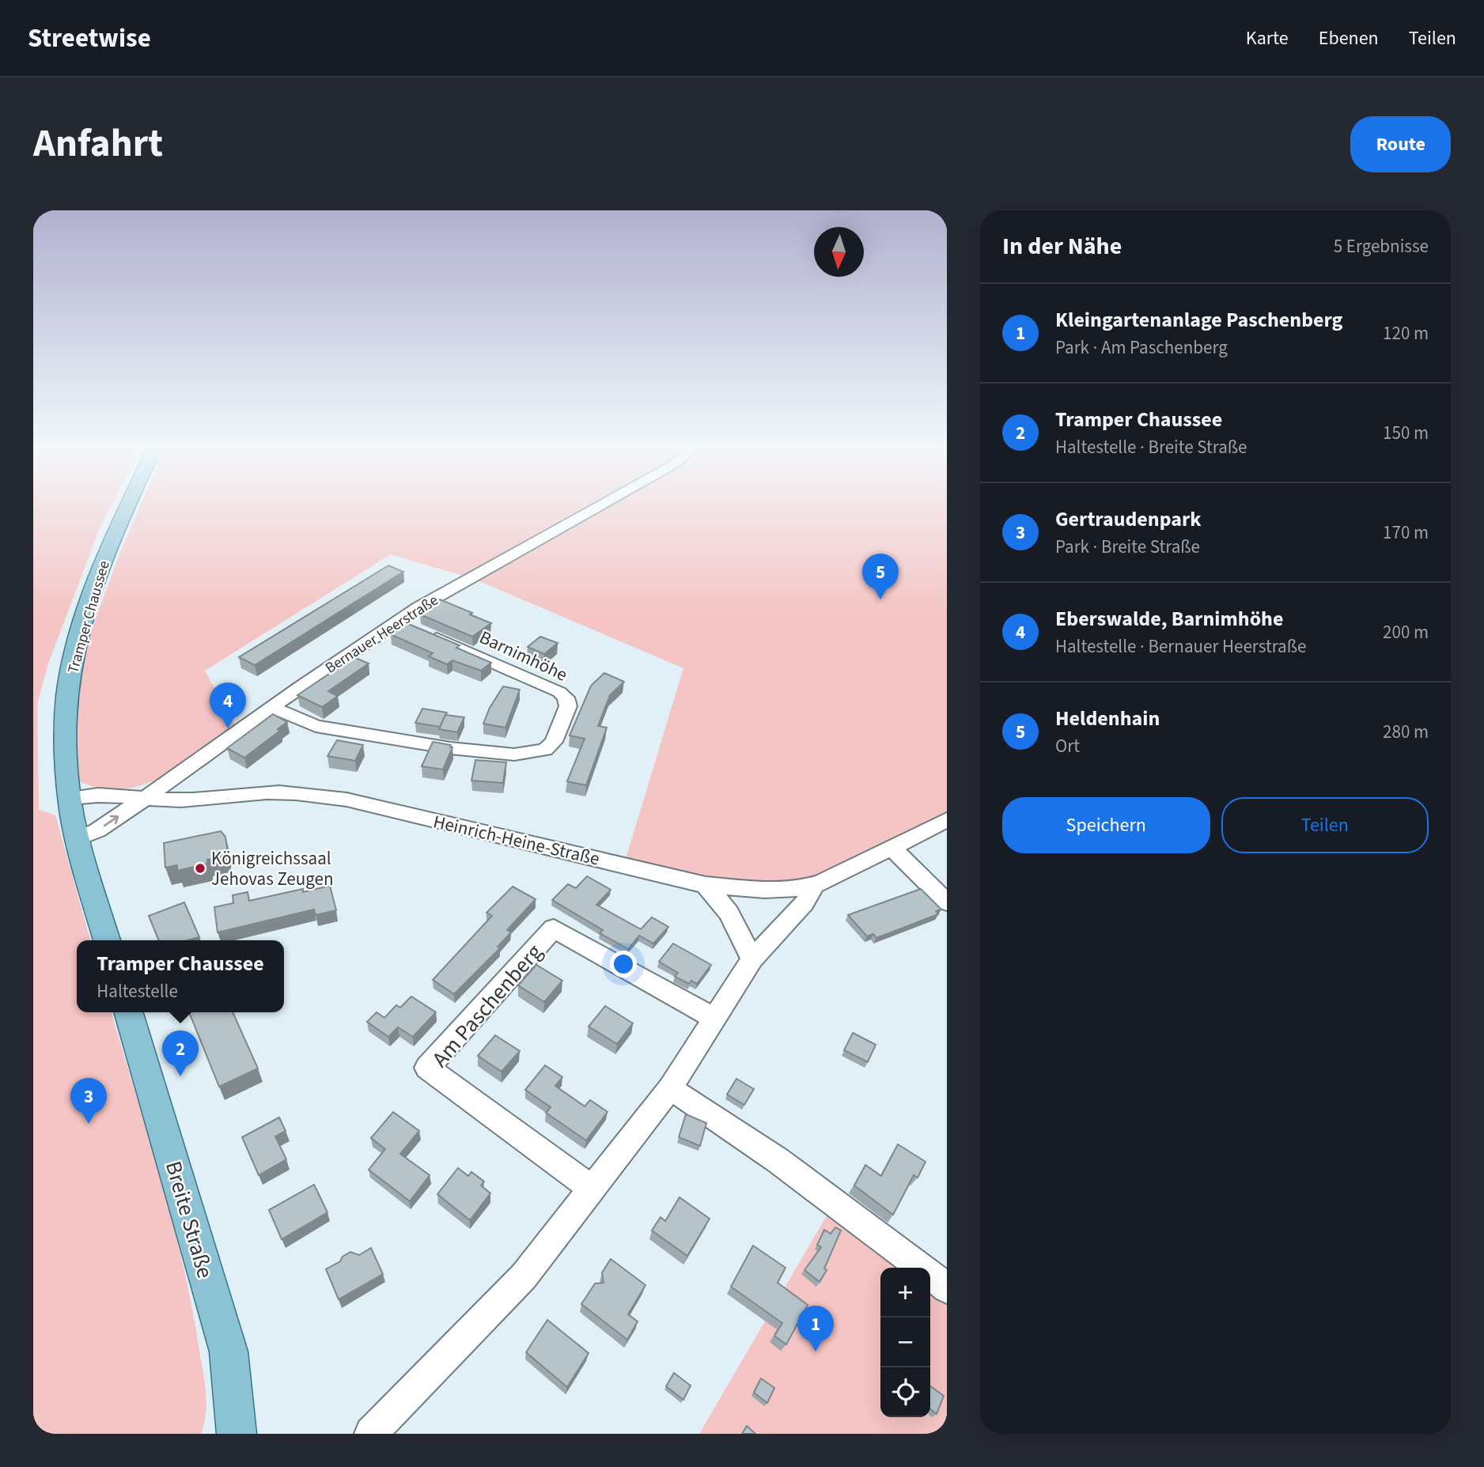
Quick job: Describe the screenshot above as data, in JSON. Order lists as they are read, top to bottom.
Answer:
{
  "streets": {
    "main road": ["Tramper Chaussee", "Breite Straße"],
    "street": [
      "Bernauer Heerstraße",
      "Barnimhöhe",
      "Heinrich-Heine-Straße",
      "Am Paschenberg"
    ]
  },
  "crossings": [
    ["Tramper Chaussee", "Heinrich-Heine-Straße"],
    ["Bernauer Heerstraße", "Barnimhöhe"],
    ["Bernauer Heerstraße", "Heinrich-Heine-Straße"]
  ],
  "places": ["Königreichssaal Jehovas Zeugen"],
  "north": "bottom",
  "page": {
    "header": "Streetwise",
    "nav": ["Karte", "Ebenen", "Teilen"],
    "title": "Anfahrt",
    "buttons": [
      "Route",
      ["Speichern", "Teilen"]
    ],
    "heading": ["In der Nähe", "5 Ergebnisse"],
    "list": [
      {
        "mark": "1",
        "name": "Kleingartenanlage Paschenberg",
        "note": "Park · Am Paschenberg",
        "value": "120 m"
      },
      {
        "mark": "2",
        "name": "Tramper Chaussee",
        "note": "Haltestelle · Breite Straße",
        "value": "150 m"
      },
      {
        "mark": "3",
        "name": "Gertraudenpark",
        "note": "Park · Breite Straße",
        "value": "170 m"
      },
      {
        "mark": "4",
        "name": "Eberswalde, Barnimhöhe",
        "note": "Haltestelle · Bernauer Heerstraße",
        "value": "200 m"
      },
      {
        "mark": "5",
        "name": "Heldenhain",
        "note": "Ort",
        "value": "280 m"
      }
    ],
    "pins": [
      "5",
      "4",
      "2",
      "3",
      "1"
    ],
    "popup": ["Tramper Chaussee", "Haltestelle"],
    "map_buttons": ["+", "−"]
  }
}
